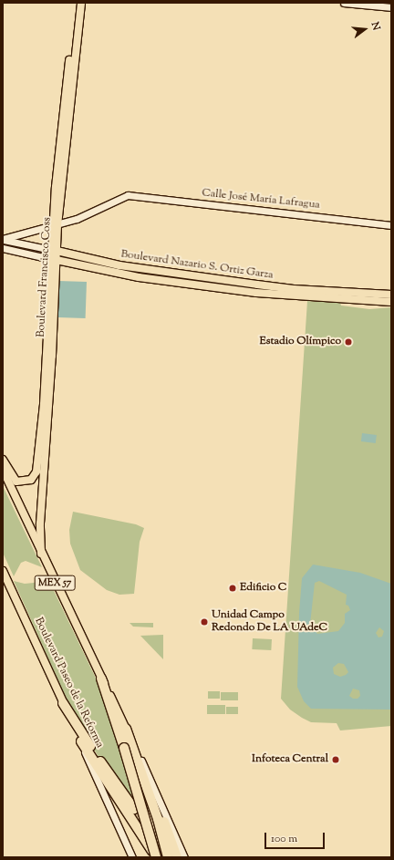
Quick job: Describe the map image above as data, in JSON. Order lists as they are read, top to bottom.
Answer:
{
  "streets": {
    "highway": ["MEX 57", "Boulevard Paseo de la Reforma"],
    "main road": ["Calle José María Lafragua", "Boulevard Nazario S. Ortiz Garza", "Boulevard Francisco Coss"]
  },
  "crossings": [
    ["Calle José María Lafragua", "Boulevard Francisco Coss"],
    ["Boulevard Nazario S. Ortiz Garza", "Boulevard Francisco Coss"],
    ["Boulevard Francisco Coss", "Boulevard Paseo de la Reforma"]
  ],
  "places": [
    "Estadio Olímpico",
    "Edificio C",
    "Unidad Campo Redondo De LA UAdeC",
    "Infoteca Central"
  ],
  "scale_bar": "100 m",
  "north": "right"
}
